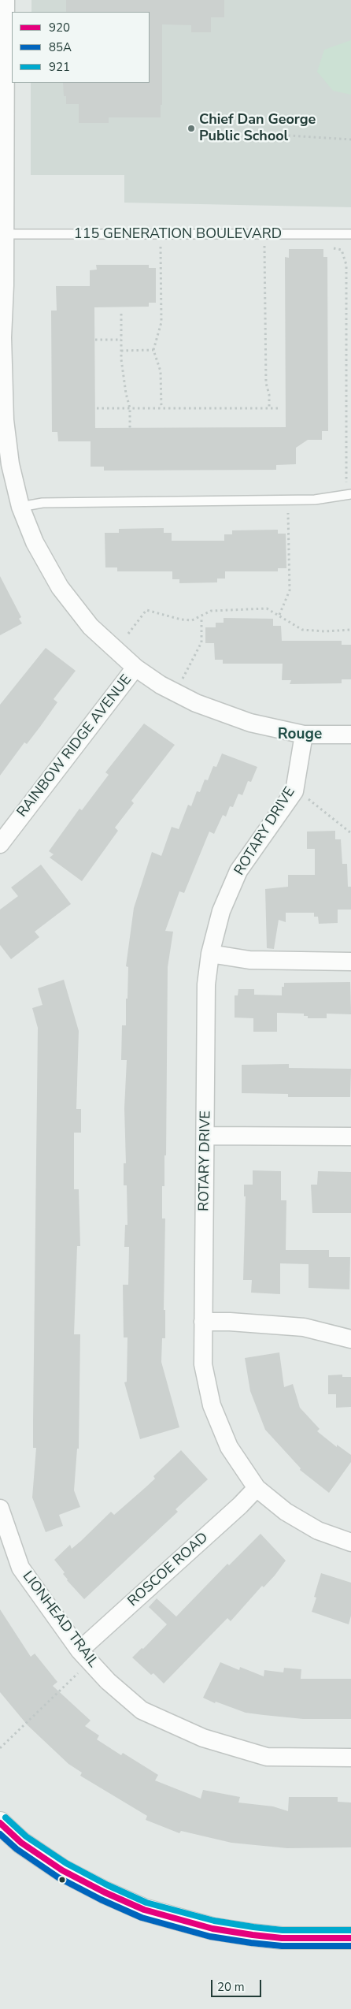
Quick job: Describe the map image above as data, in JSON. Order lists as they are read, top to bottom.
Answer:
{
  "streets": {
    "street": [
      "RAINBOW RIDGE AVENUE",
      "ROTARY DRIVE",
      "ROSCOE ROAD",
      "LIONHEAD TRAIL"
    ],
    "lane": ["115 GENERATION BOULEVARD"]
  },
  "crossings": [
    ["ROTARY DRIVE", "ROSCOE ROAD"],
    ["ROSCOE ROAD", "LIONHEAD TRAIL"]
  ],
  "districts": ["Rouge"],
  "places": ["Chief Dan George Public School"],
  "lines": ["transit line 921", "transit line 920", "transit line 85A"],
  "legend": ["920", "85A", "921"],
  "scale_bar": "20 m"
}
